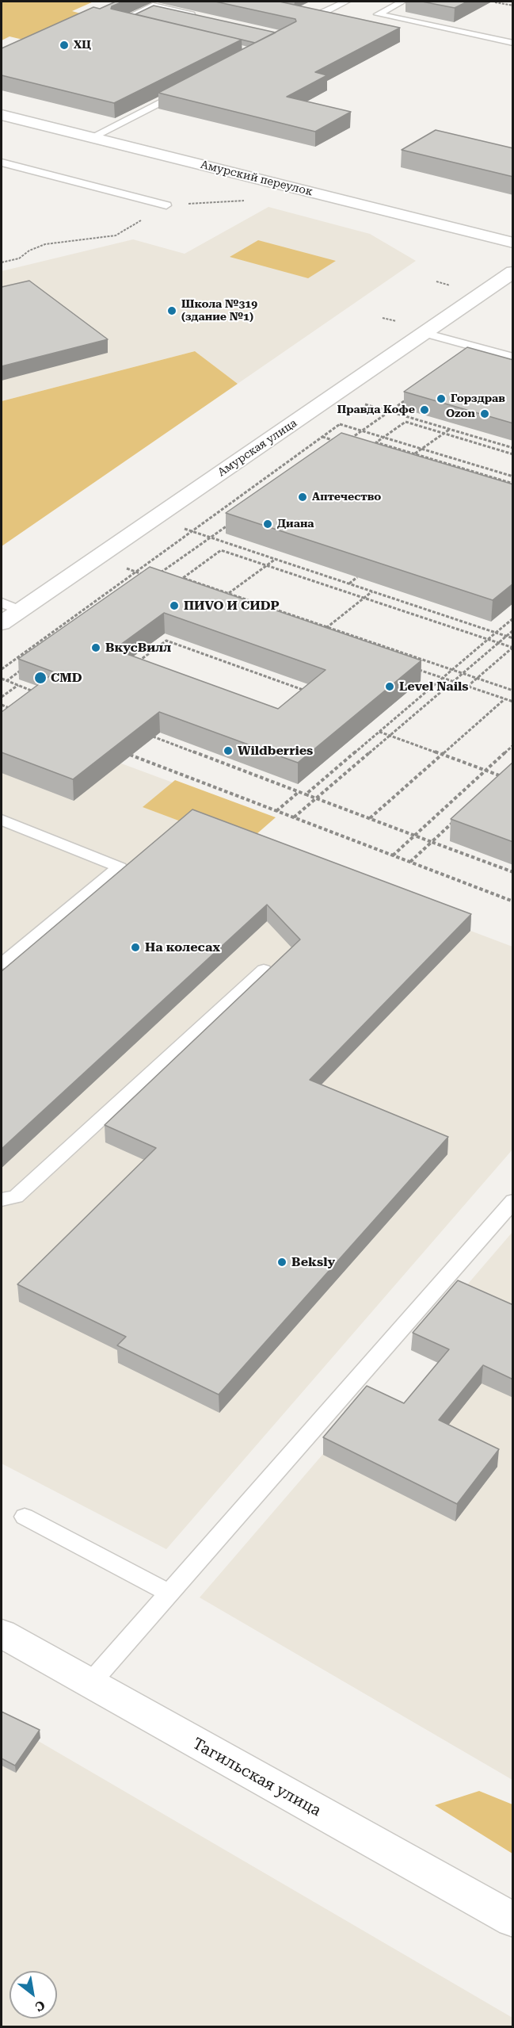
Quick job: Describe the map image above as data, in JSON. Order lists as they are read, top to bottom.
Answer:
{
  "streets": {
    "street": ["Амурский переулок", "Амурская улица", "Тагильская улица"]
  },
  "places": [
    "ХЦ",
    "Школа №319 (здание №1)",
    "Горздрав",
    "Правда Кофе",
    "Ozon",
    "Аптечество",
    "Диана",
    "ПИVO И СИDР",
    "ВкусВилл",
    "CMD",
    "Level Nails",
    "Wildberries",
    "На колесах",
    "Beksly"
  ],
  "north": "bottom right"
}
